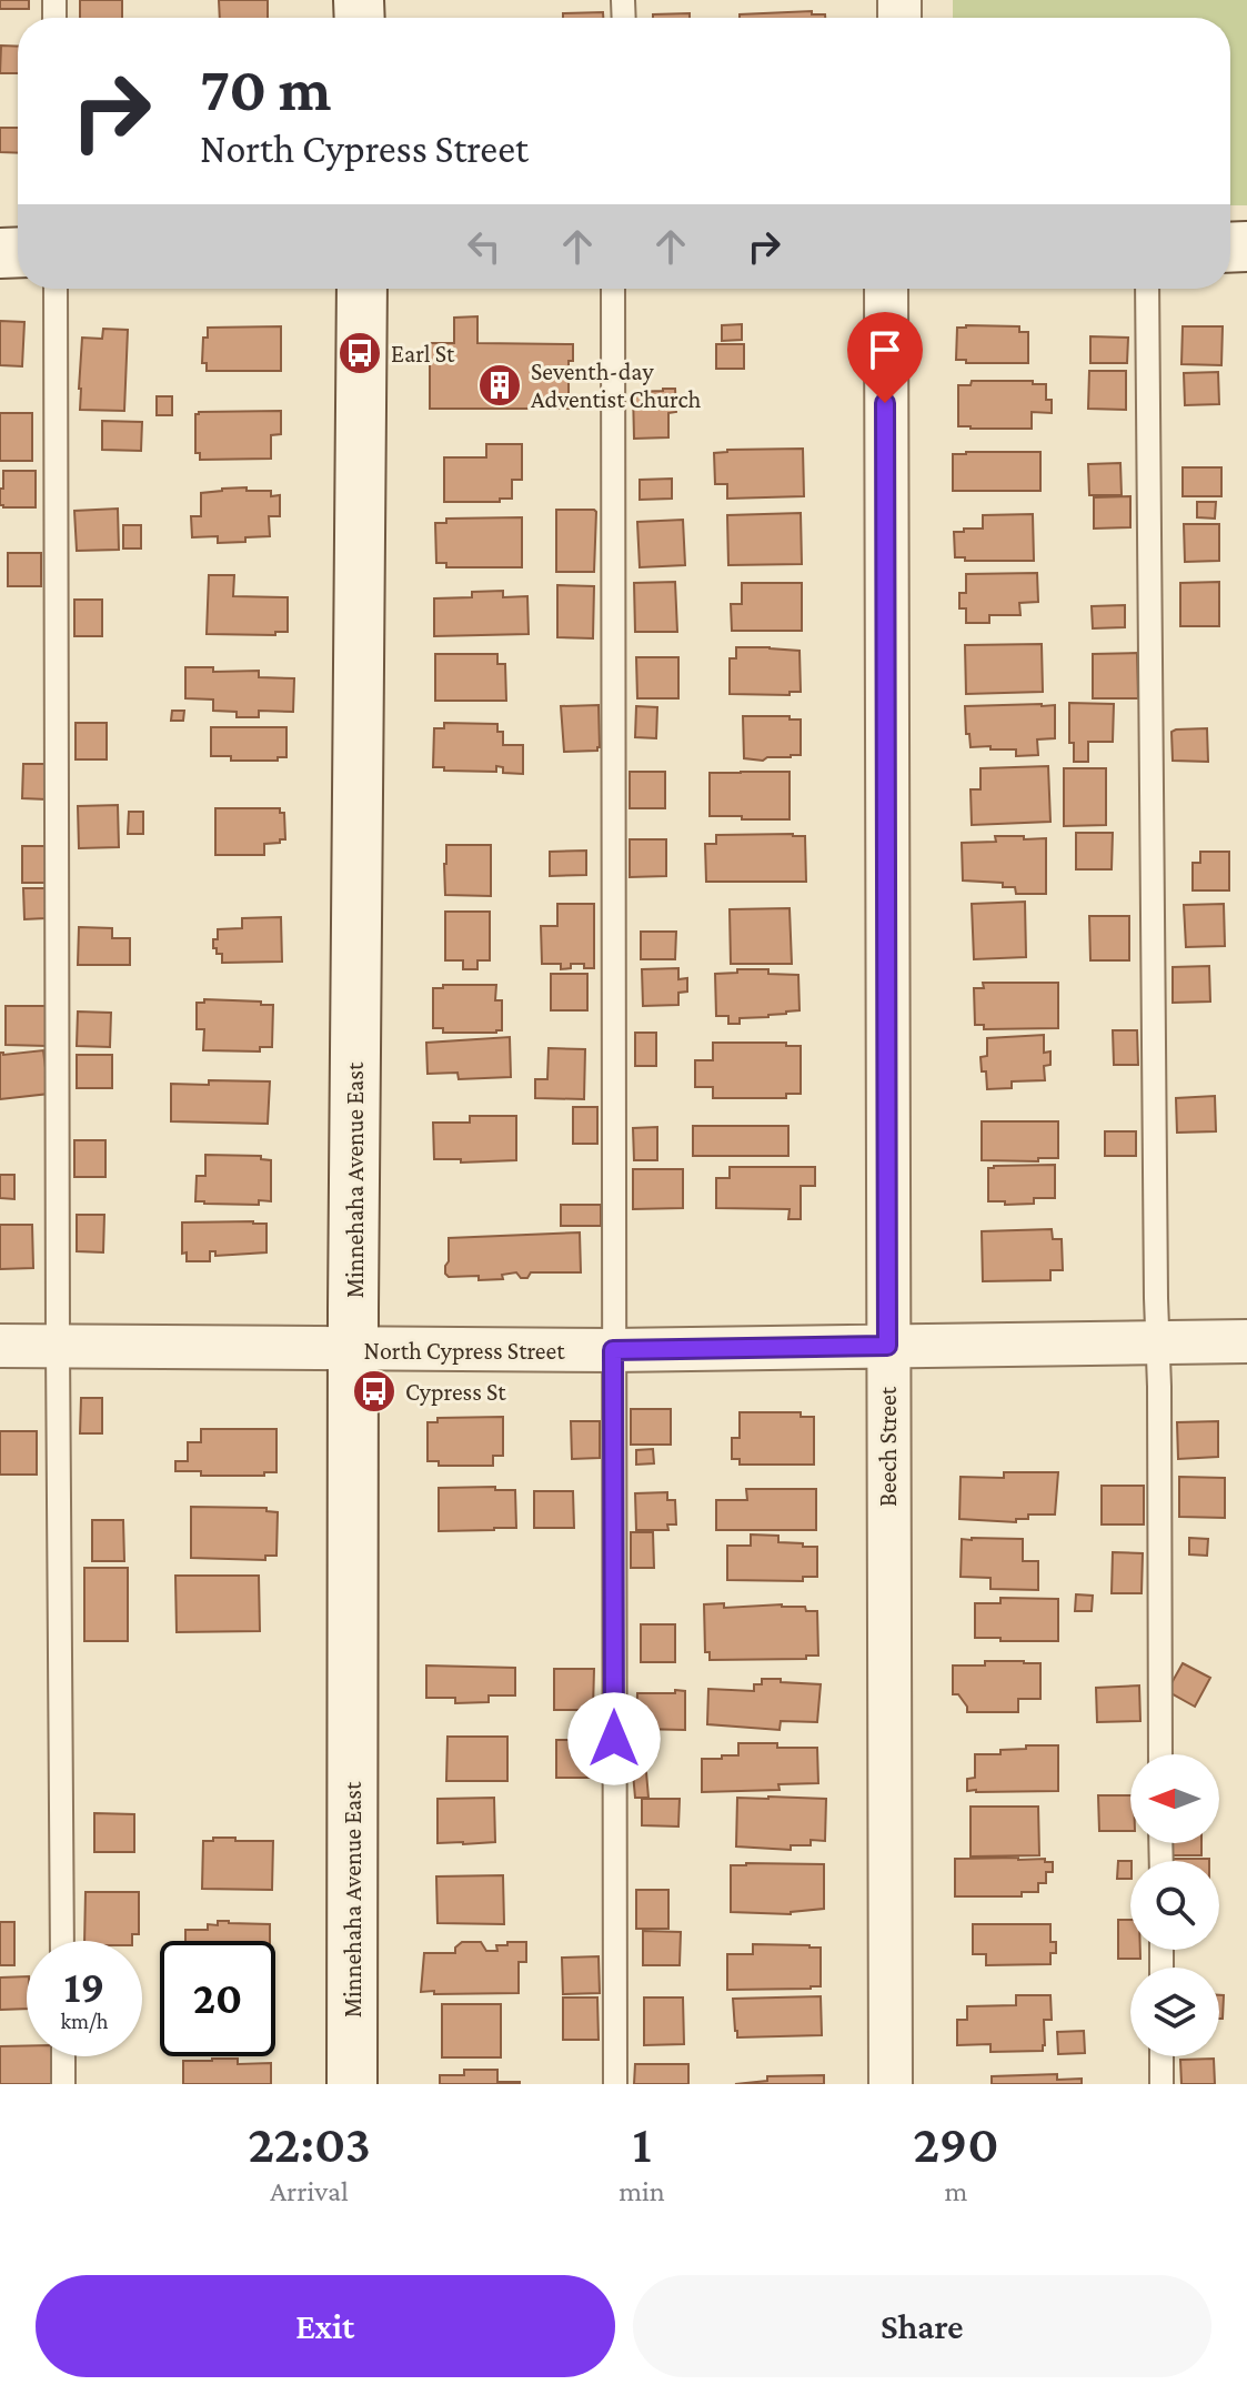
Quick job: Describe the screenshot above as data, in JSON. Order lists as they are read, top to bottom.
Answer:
{
  "streets": {
    "main road": ["Minnehaha Avenue East"],
    "street": ["North Cypress Street", "Beech Street"]
  },
  "crossings": [
    ["Minnehaha Avenue East", "North Cypress Street"],
    ["North Cypress Street", "Beech Street"]
  ],
  "places": {
    "bus stop": ["Earl St", "Cypress St"],
    "building": ["Seventh-day Adventist Church"]
  },
  "north": "left",
  "page": {
    "turn": ["70 m", "North Cypress Street"],
    "speed": "19 km/h",
    "limit": "20",
    "eta": [
      "22:03",
      "Arrival",
      "1",
      "min",
      "290",
      "m"
    ],
    "buttons": ["Exit", "Share"]
  }
}
